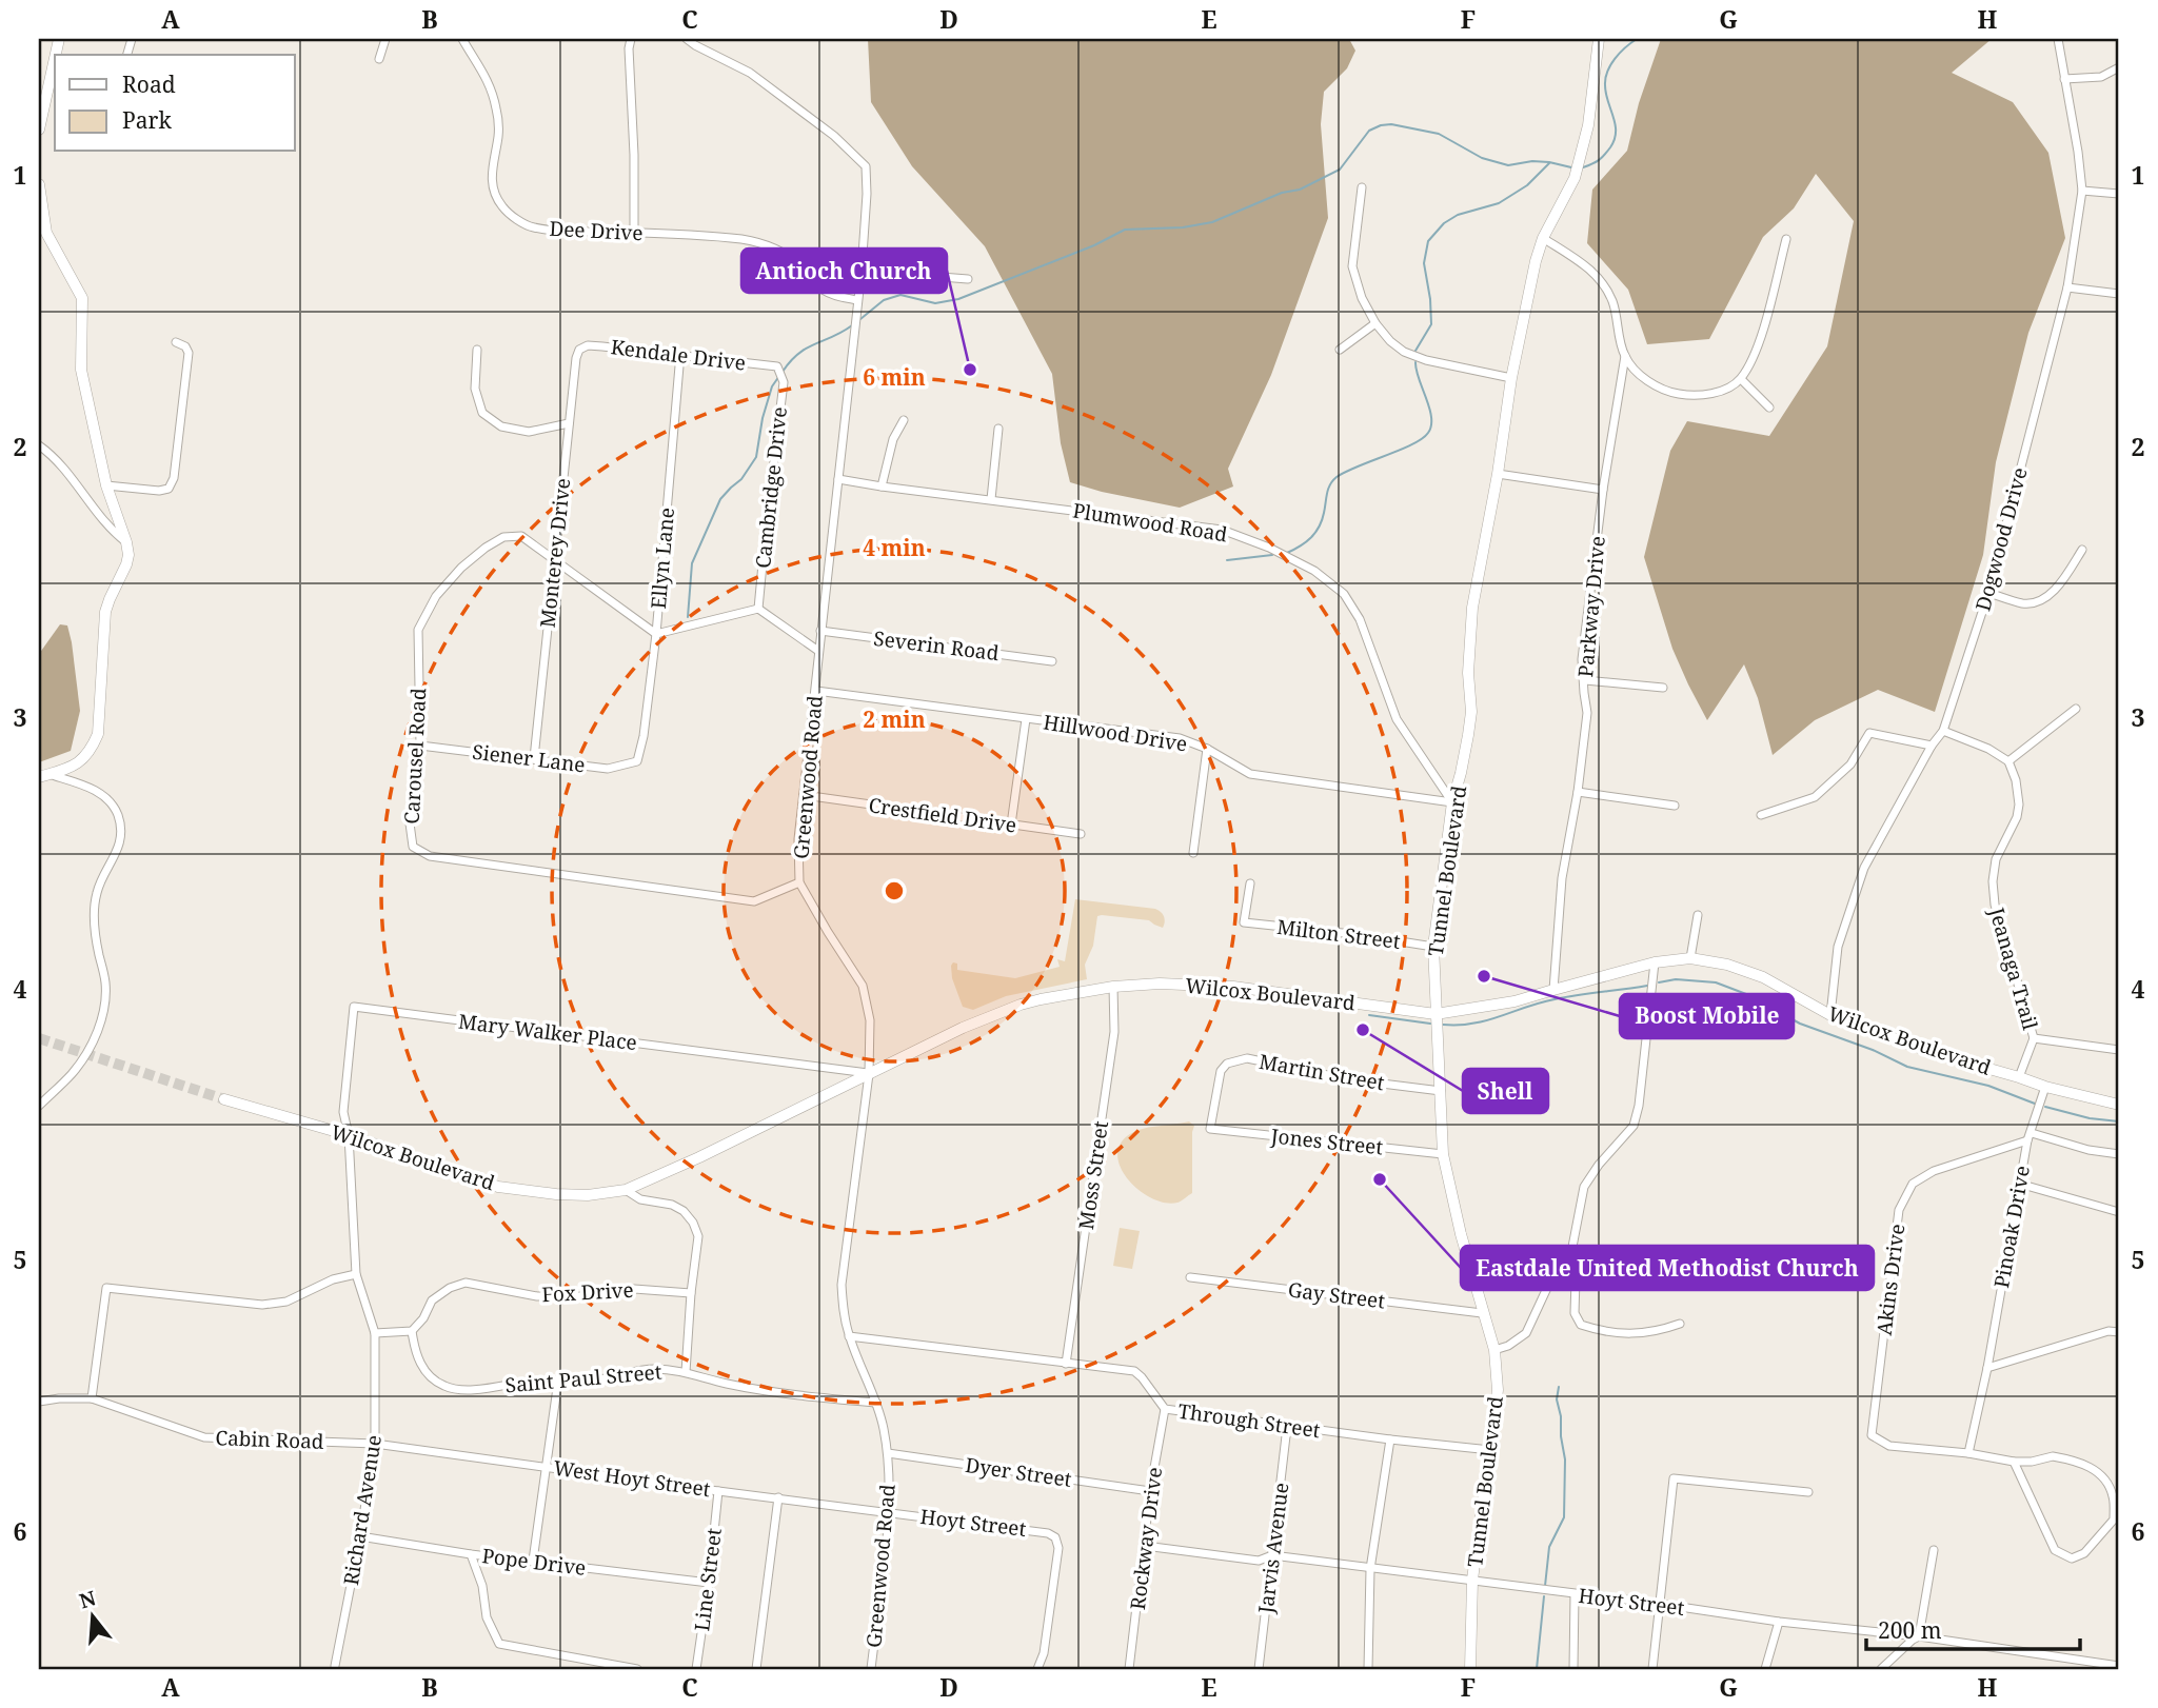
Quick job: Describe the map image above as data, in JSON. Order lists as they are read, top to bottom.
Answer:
{
  "streets": {
    "main road": ["Tunnel Boulevard", "Wilcox Boulevard"],
    "street": [
      "Dee Drive",
      "Kendale Drive",
      "Cambridge Drive",
      "Plumwood Road",
      "Dogwood Drive",
      "Monterey Drive",
      "Ellyn Lane",
      "Parkway Drive",
      "Severin Road",
      "Hillwood Drive",
      "Carousel Road",
      "Siener Lane",
      "Greenwood Road",
      "Crestfield Drive",
      "Milton Street",
      "Jeanaga Trail",
      "Mary Walker Place",
      "Martin Street",
      "Jones Street",
      "Moss Street",
      "Pinoak Drive",
      "Akins Drive",
      "Fox Drive",
      "Gay Street",
      "Saint Paul Street",
      "Through Street",
      "Cabin Road",
      "Dyer Street",
      "West Hoyt Street",
      "Richard Avenue",
      "Hoyt Street",
      "Rockway Drive",
      "Jarvis Avenue",
      "Pope Drive",
      "Line Street"
    ]
  },
  "crossings": [
    ["Dee Drive", "Greenwood Road"],
    ["Kendale Drive", "Cambridge Drive"],
    ["Kendale Drive", "Monterey Drive"],
    ["Kendale Drive", "Ellyn Lane"],
    ["Plumwood Road", "Hillwood Drive"],
    ["Plumwood Road", "Greenwood Road"],
    ["Plumwood Road", "Tunnel Boulevard"],
    ["Dogwood Drive", "Wilcox Boulevard"],
    ["Monterey Drive", "Carousel Road"],
    ["Monterey Drive", "Siener Lane"],
    ["Ellyn Lane", "Carousel Road"],
    ["Ellyn Lane", "Siener Lane"],
    ["Parkway Drive", "Wilcox Boulevard"],
    ["Severin Road", "Greenwood Road"],
    ["Hillwood Drive", "Greenwood Road"],
    ["Hillwood Drive", "Tunnel Boulevard"],
    ["Carousel Road", "Siener Lane"],
    ["Carousel Road", "Greenwood Road"],
    ["Greenwood Road", "Crestfield Drive"],
    ["Greenwood Road", "Wilcox Boulevard"],
    ["Greenwood Road", "Mary Walker Place"],
    ["Greenwood Road", "Saint Paul Street"],
    ["Greenwood Road", "Through Street"],
    ["Greenwood Road", "Dyer Street"],
    ["Greenwood Road", "West Hoyt Street"],
    ["Greenwood Road", "Hoyt Street"],
    ["Tunnel Boulevard", "Milton Street"],
    ["Tunnel Boulevard", "Wilcox Boulevard"],
    ["Tunnel Boulevard", "Martin Street"],
    ["Tunnel Boulevard", "Jones Street"],
    ["Tunnel Boulevard", "Gay Street"],
    ["Tunnel Boulevard", "Through Street"],
    ["Tunnel Boulevard", "Hoyt Street"],
    ["Jeanaga Trail", "Wilcox Boulevard"],
    ["Wilcox Boulevard", "Mary Walker Place"],
    ["Wilcox Boulevard", "Moss Street"],
    ["Wilcox Boulevard", "Pinoak Drive"],
    ["Wilcox Boulevard", "Richard Avenue"],
    ["Mary Walker Place", "Richard Avenue"],
    ["Martin Street", "Jones Street"],
    ["Moss Street", "Through Street"],
    ["Pinoak Drive", "Akins Drive"],
    ["Fox Drive", "Saint Paul Street"],
    ["Through Street", "Rockway Drive"],
    ["Through Street", "Jarvis Avenue"],
    ["Cabin Road", "West Hoyt Street"],
    ["Cabin Road", "Richard Avenue"],
    ["Dyer Street", "Rockway Drive"],
    ["West Hoyt Street", "Richard Avenue"],
    ["West Hoyt Street", "Hoyt Street"],
    ["West Hoyt Street", "Line Street"],
    ["Richard Avenue", "Pope Drive"],
    ["Hoyt Street", "Rockway Drive"],
    ["Hoyt Street", "Jarvis Avenue"],
    ["Pope Drive", "Line Street"]
  ],
  "places": [
    "Antioch Church",
    "Boost Mobile",
    "Shell",
    "Eastdale United Methodist Church"
  ],
  "legend": ["Road", "Park"],
  "scale_bar": "200 m",
  "north": "top",
  "grid": {
    "columns": [
      "A",
      "B",
      "C",
      "D",
      "E",
      "F",
      "G",
      "H"
    ],
    "rows": [
      "1",
      "2",
      "3",
      "4",
      "5",
      "6"
    ]
  },
  "rings": ["6 min", "4 min", "2 min"]
}
